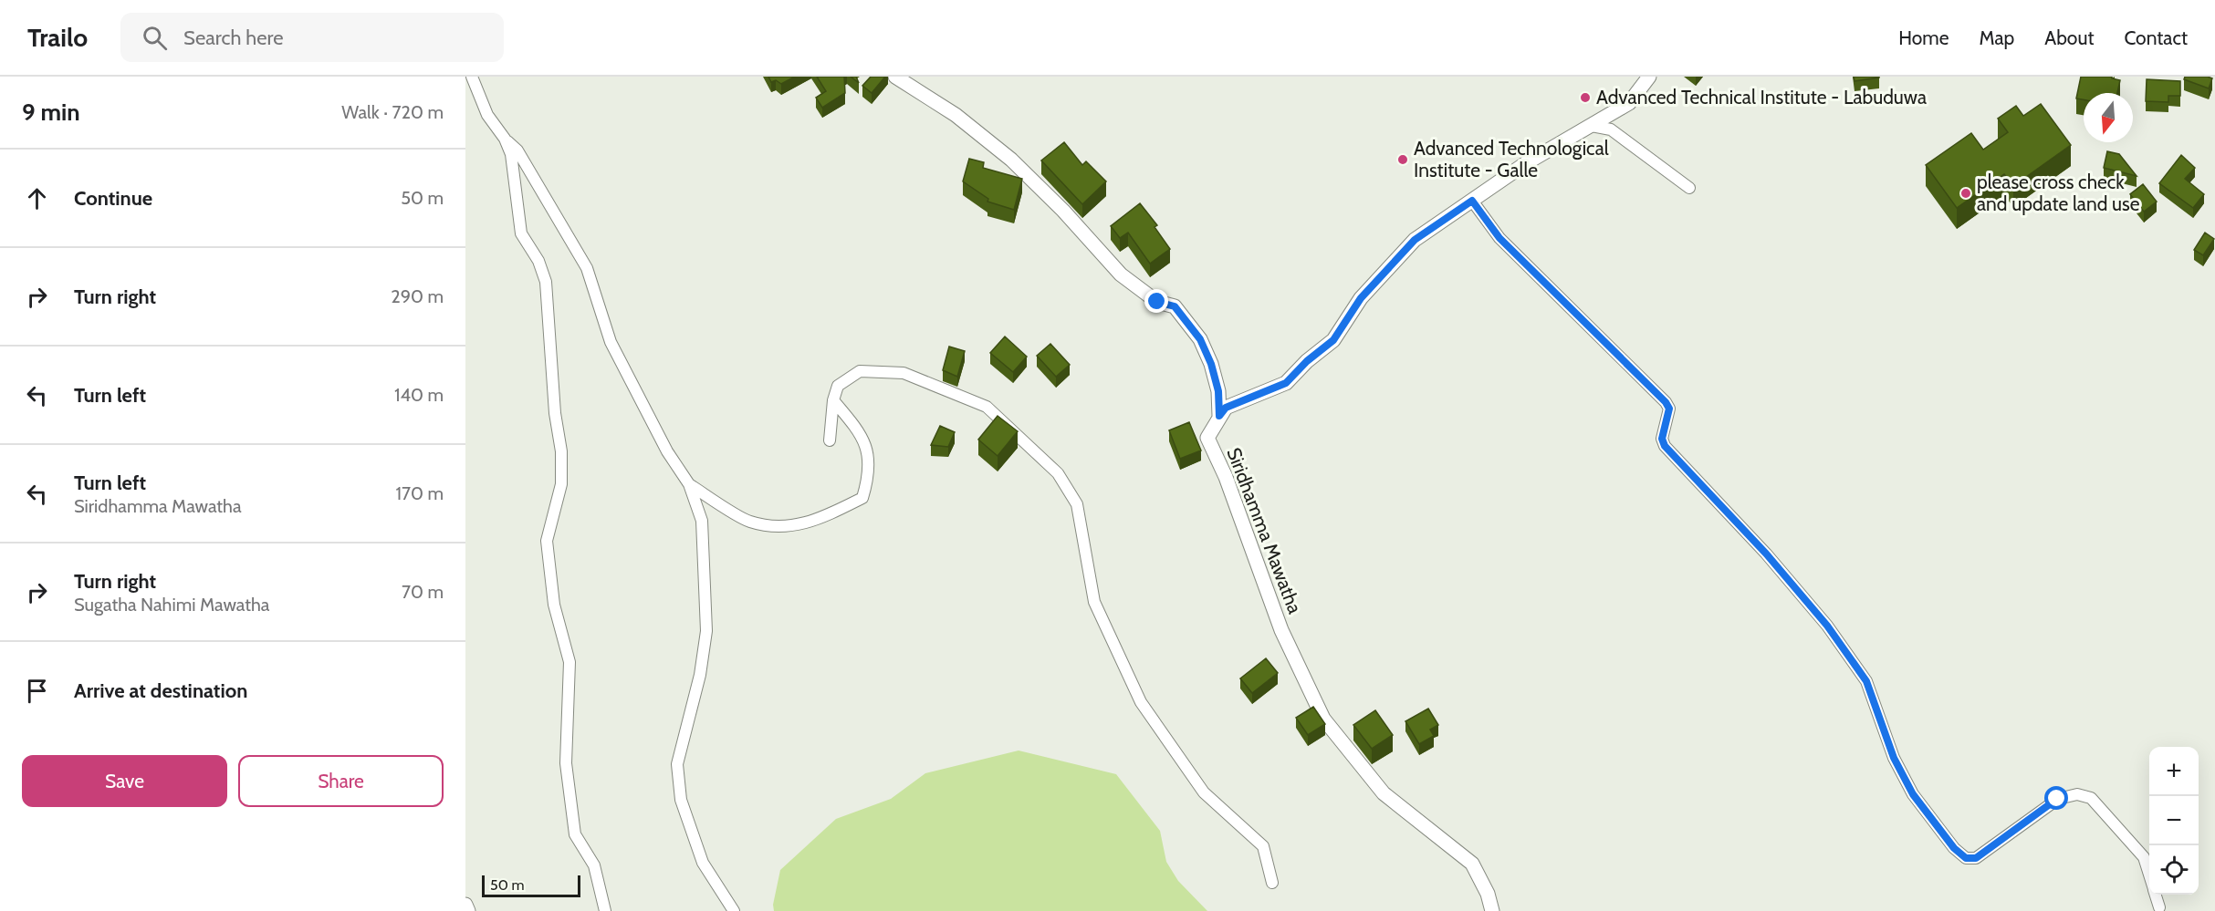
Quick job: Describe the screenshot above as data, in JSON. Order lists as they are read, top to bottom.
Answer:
{
  "streets": {
    "street": ["Siridhamma Mawatha"]
  },
  "places": ["Advanced Technical Institute - Labuduwa", "Advanced Technological Institute - Galle", "please cross check and update land use"],
  "scale_bar": "50 m",
  "north": "bottom",
  "page": {
    "header": "Trailo",
    "search": "Search here",
    "nav": [
      "Home",
      "Map",
      "About",
      "Contact"
    ],
    "heading": ["9 min", "Walk · 720 m"],
    "list": [
      ["Continue", "50 m"],
      ["Turn right", "290 m"],
      ["Turn left", "140 m"],
      ["Turn left", "Siridhamma Mawatha", "170 m"],
      ["Turn right", "Sugatha Nahimi Mawatha", "70 m"],
      "Arrive at destination"
    ],
    "buttons": ["Save", "Share"],
    "map_buttons": ["+", "−"],
    "scale": "50 m"
  }
}
